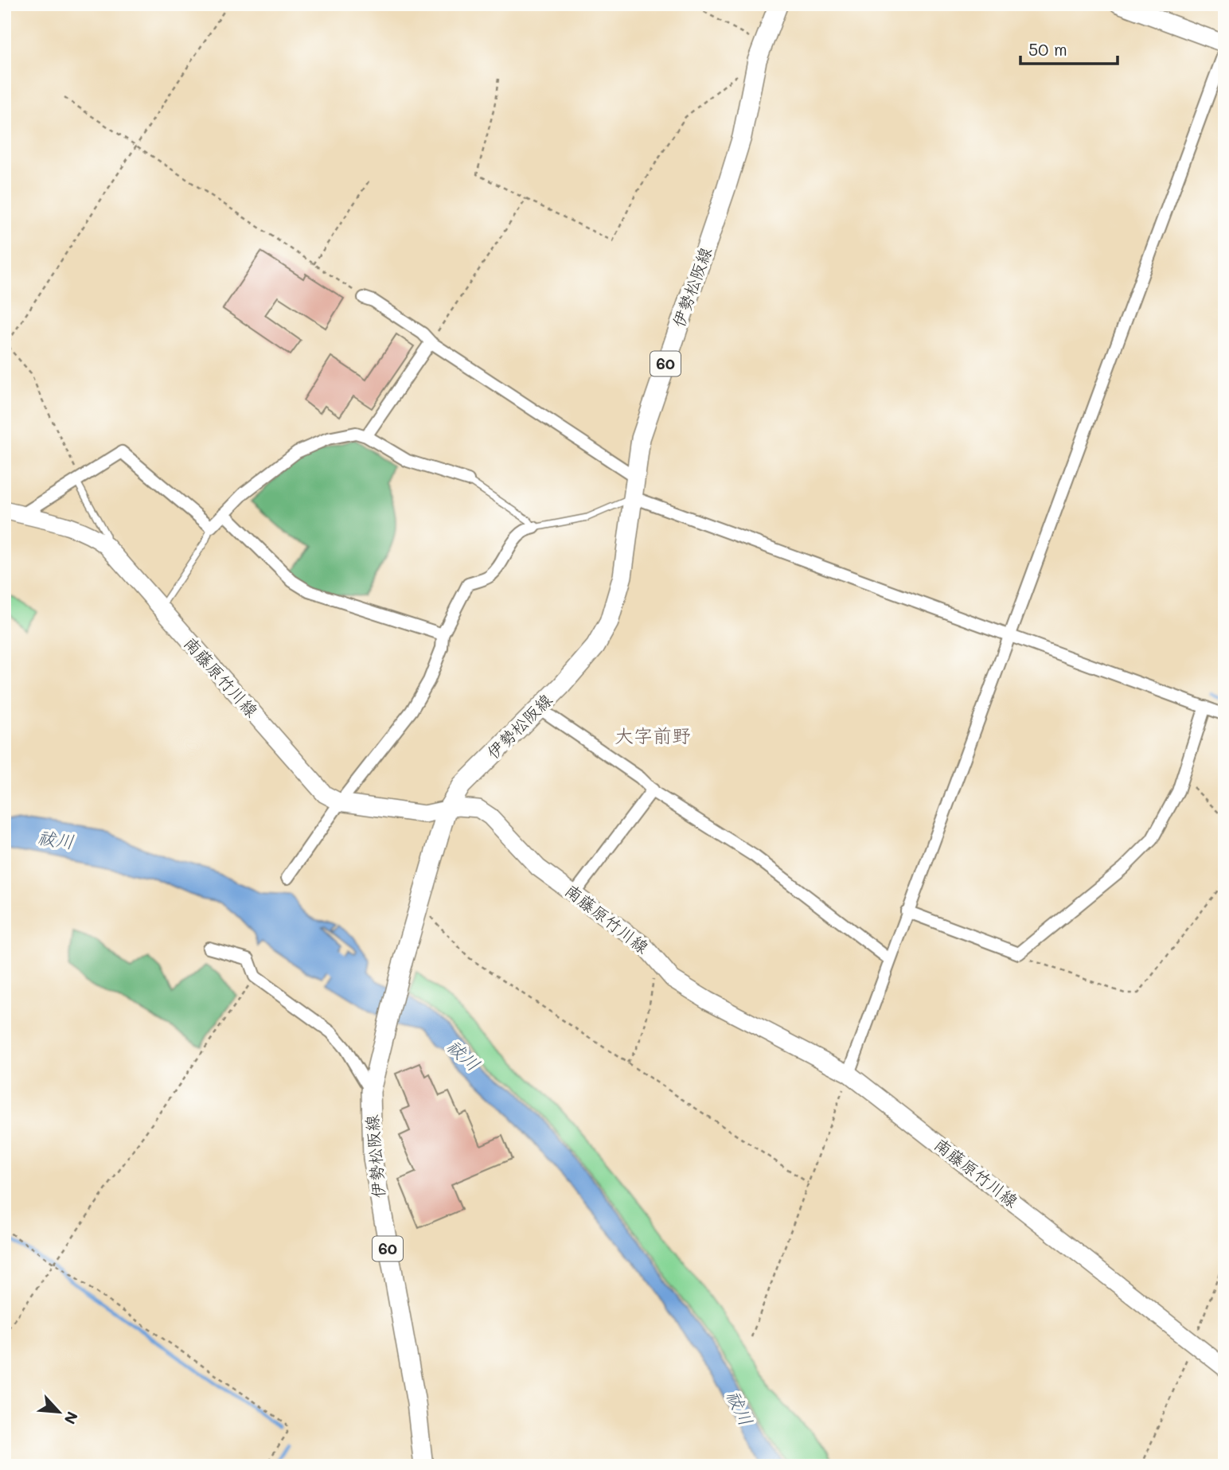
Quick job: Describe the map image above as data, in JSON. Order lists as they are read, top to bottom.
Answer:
{
  "streets": {
    "main road": ["伊勢松阪線", "60", "南藤原竹川線"]
  },
  "crossings": [
    ["伊勢松阪線", "南藤原竹川線"]
  ],
  "districts": ["大字前野"],
  "water": ["祓川"],
  "scale_bar": "50 m",
  "north": "bottom right"
}
